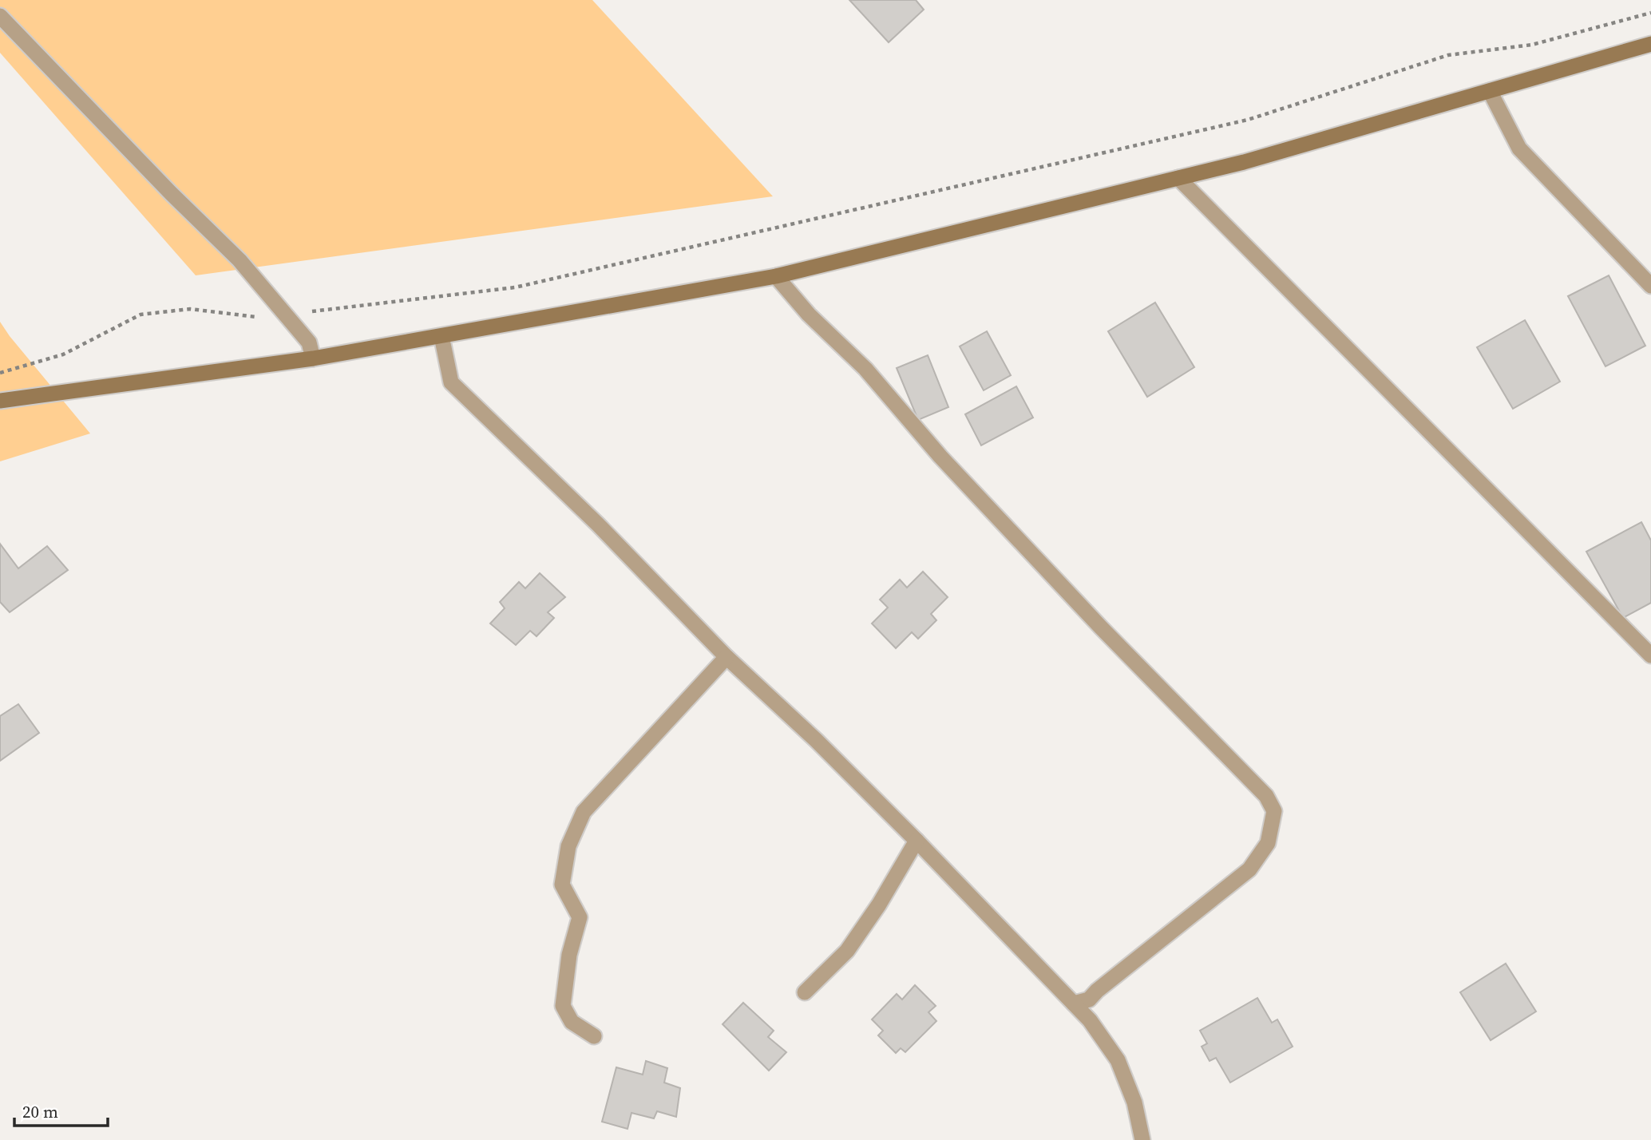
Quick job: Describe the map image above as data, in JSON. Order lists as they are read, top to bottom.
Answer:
{
  "scale_bar": "20 m"
}
